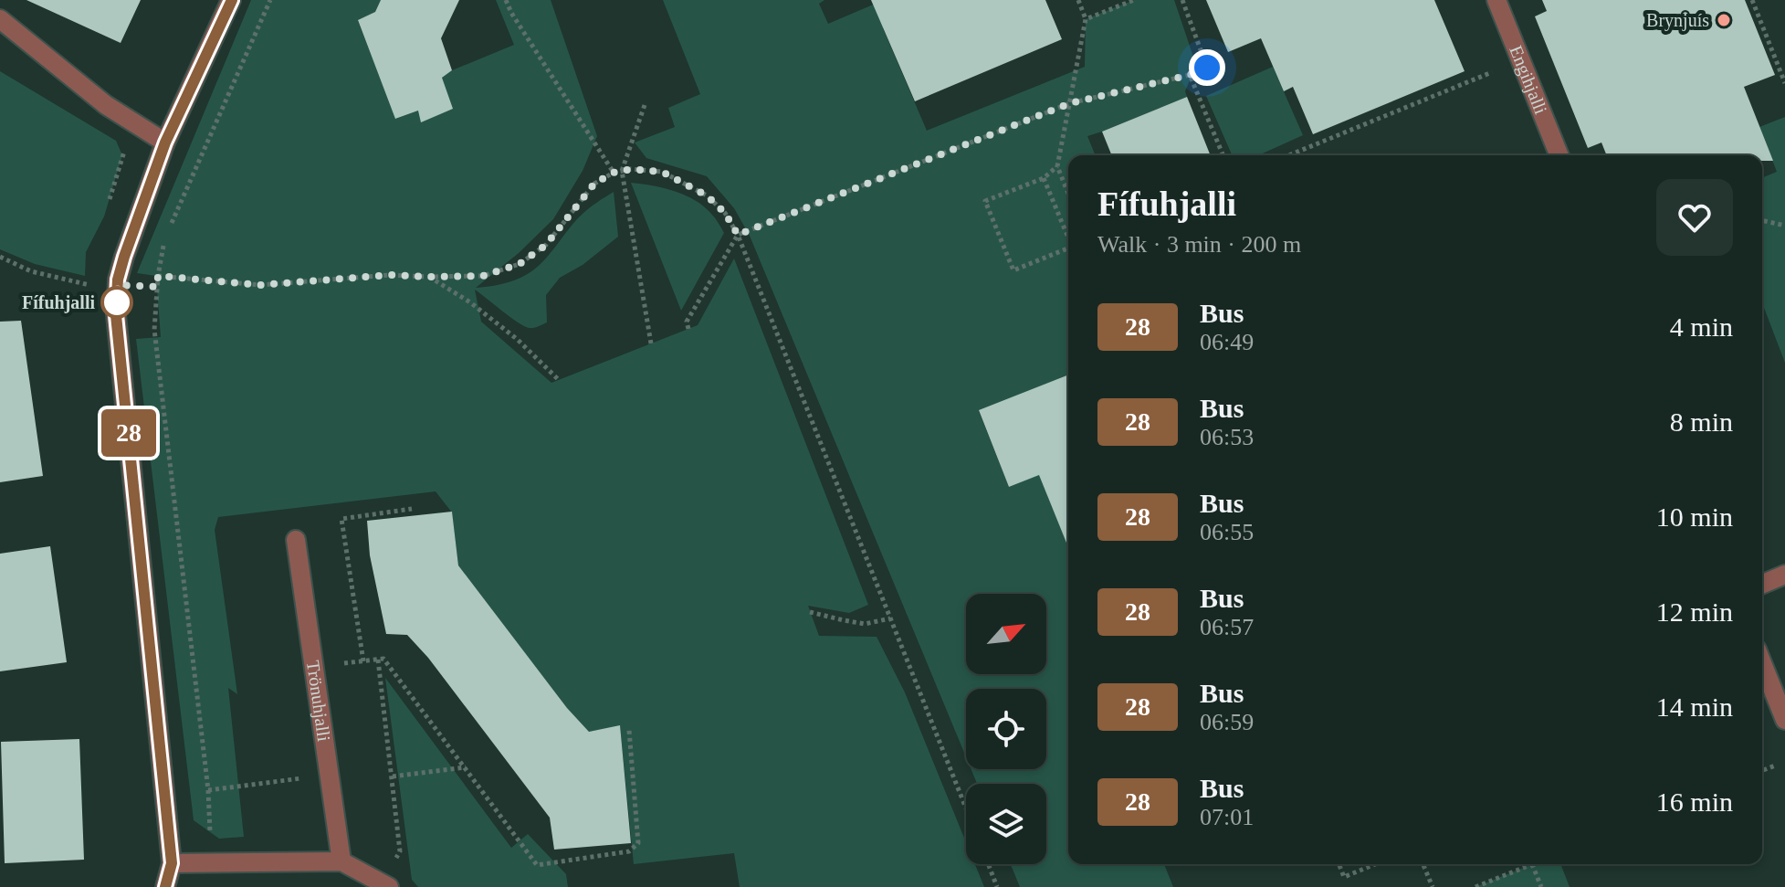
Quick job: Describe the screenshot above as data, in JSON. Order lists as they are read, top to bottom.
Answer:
{
  "streets": {
    "street": ["Engihjalli", "Trönuhjalli"]
  },
  "places": ["Brynjuís", "Fífuhjalli"],
  "lines": ["bus line 28"],
  "north": "top right",
  "page": {
    "on_map": "28",
    "heading": ["Fífuhjalli", "Walk · 3 min · 200 m"],
    "list": [
      {
        "mark": "28",
        "name": "Bus",
        "note": "06:49",
        "value": "4 min"
      },
      {
        "mark": "28",
        "name": "Bus",
        "note": "06:53",
        "value": "8 min"
      },
      {
        "mark": "28",
        "name": "Bus",
        "note": "06:55",
        "value": "10 min"
      },
      {
        "mark": "28",
        "name": "Bus",
        "note": "06:57",
        "value": "12 min"
      },
      {
        "mark": "28",
        "name": "Bus",
        "note": "06:59",
        "value": "14 min"
      },
      {
        "mark": "28",
        "name": "Bus",
        "note": "07:01",
        "value": "16 min"
      }
    ]
  }
}
